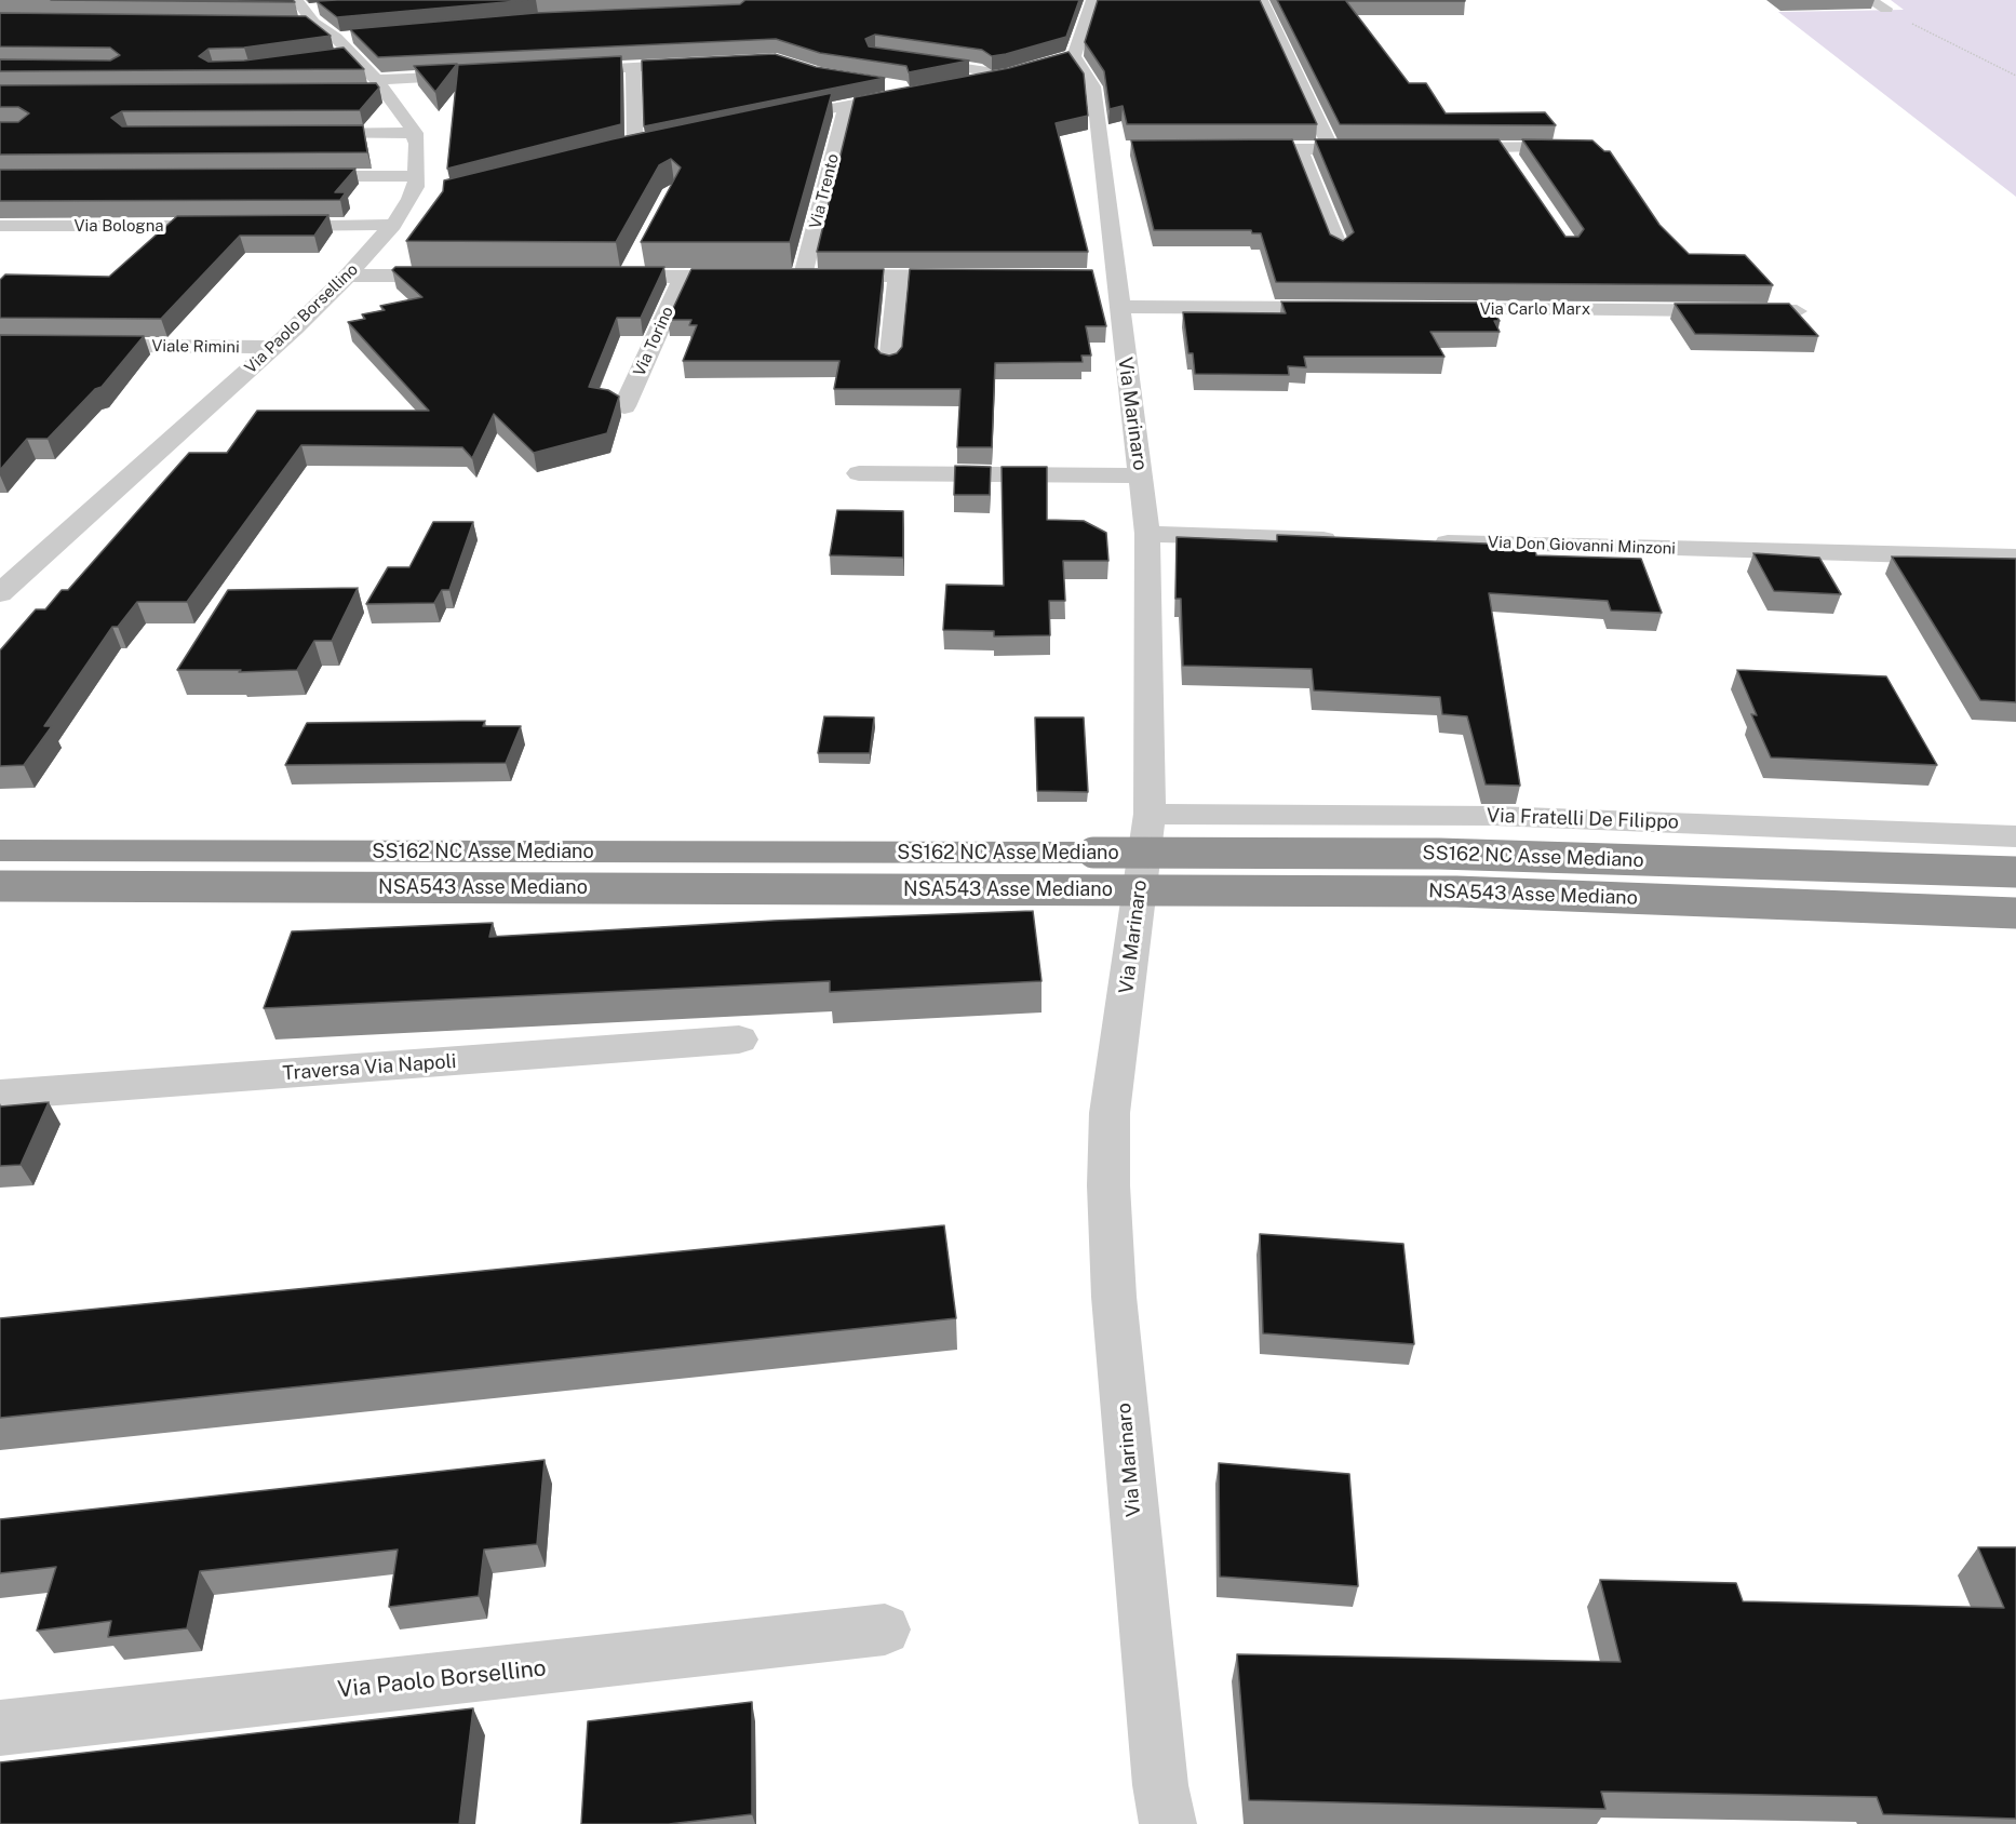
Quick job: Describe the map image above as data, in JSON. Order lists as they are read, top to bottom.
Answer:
{
  "streets": {
    "highway": ["SS162 NC Asse Mediano", "NSA543 Asse Mediano"],
    "street": [
      "Via Trento",
      "Via Bologna",
      "Via Carlo Marx",
      "Via Paolo Borsellino",
      "Via Torino",
      "Viale Rimini",
      "Via Marinaro",
      "Via Don Giovanni Minzoni",
      "Via Fratelli De Filippo",
      "Traversa Via Napoli"
    ]
  },
  "crossings": [
    ["Via Paolo Borsellino", "Viale Rimini"],
    ["Via Marinaro", "Via Fratelli De Filippo"]
  ]
}
